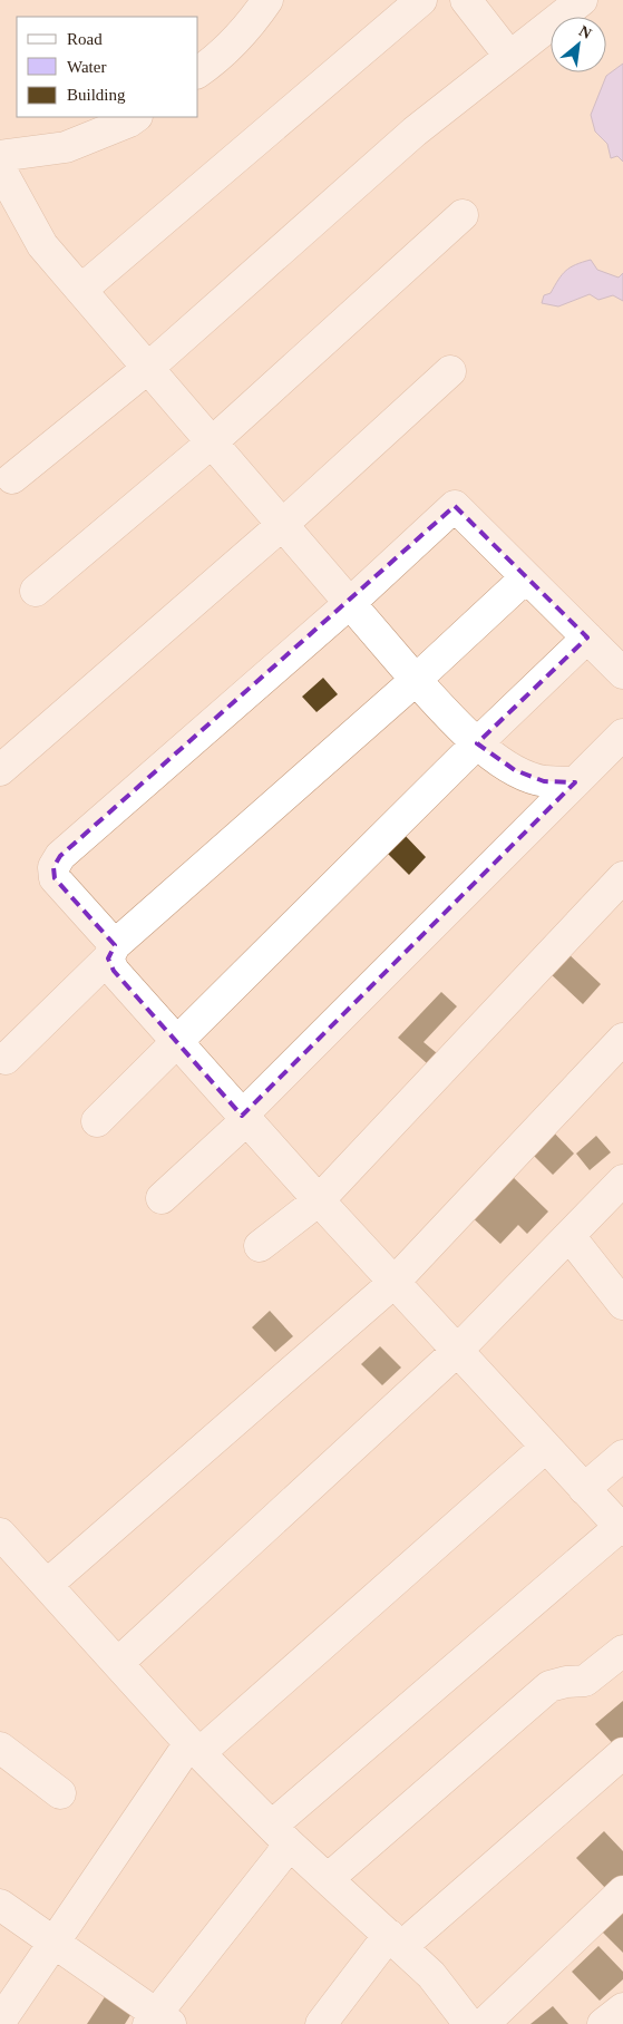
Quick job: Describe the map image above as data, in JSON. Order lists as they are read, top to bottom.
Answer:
{
  "legend": ["Road", "Water", "Building"],
  "north": "top right"
}
